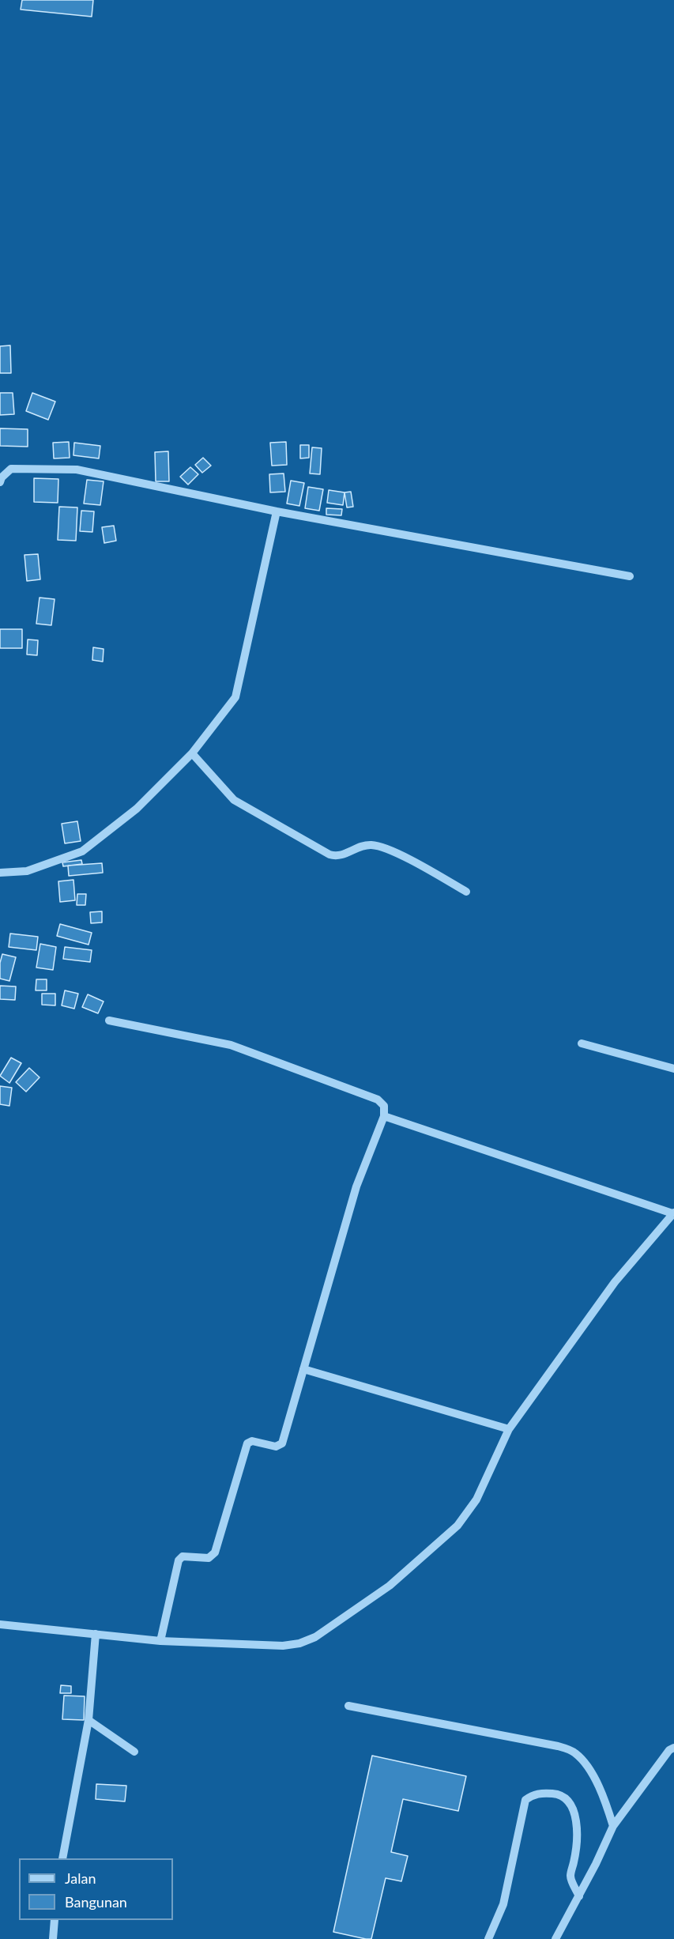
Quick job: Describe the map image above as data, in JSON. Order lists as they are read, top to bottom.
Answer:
{
  "legend": ["Jalan", "Bangunan"]
}
